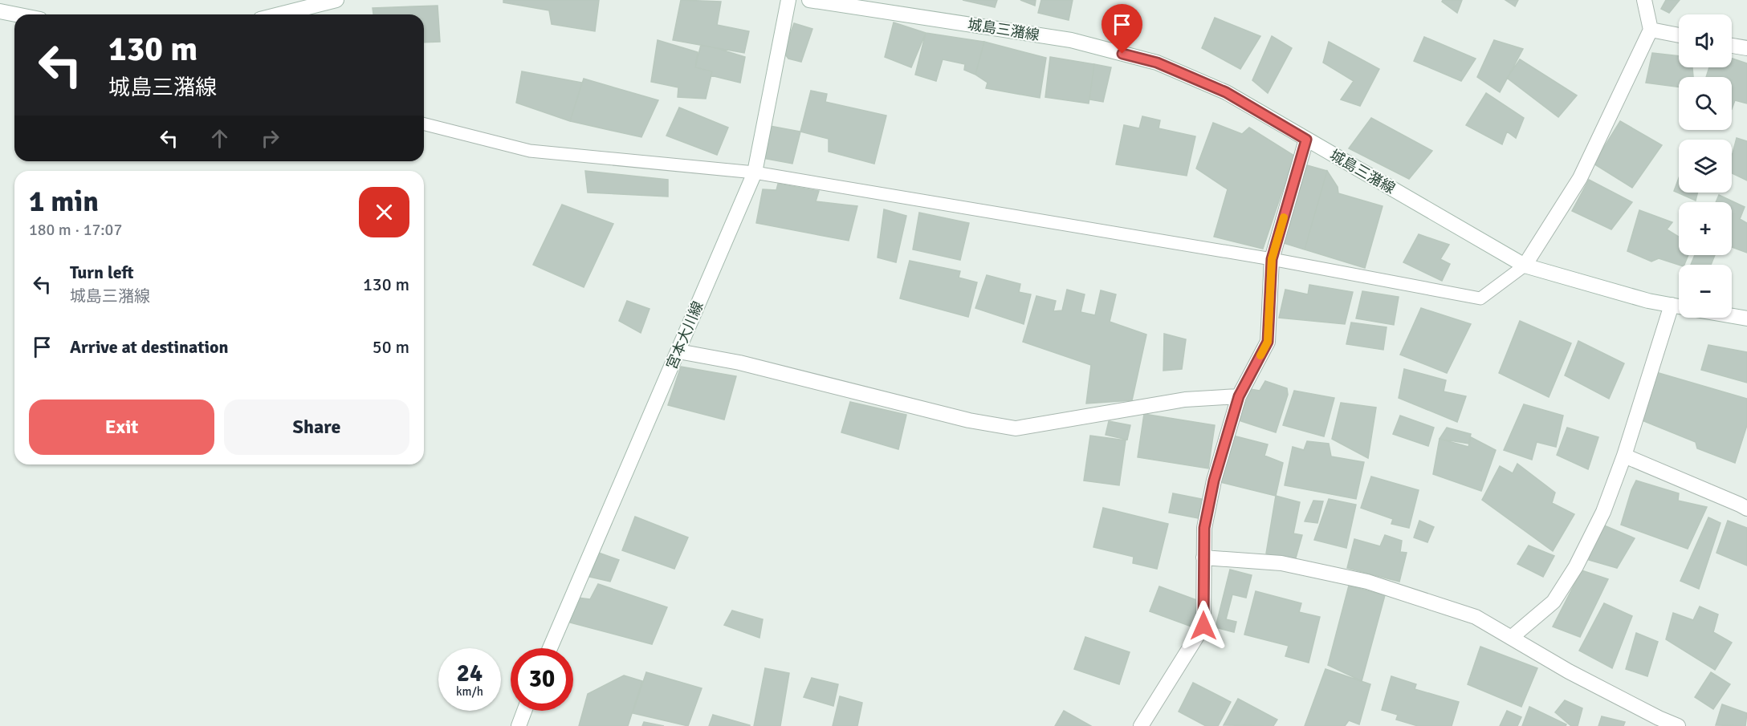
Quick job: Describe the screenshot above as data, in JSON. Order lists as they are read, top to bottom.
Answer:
{
  "streets": {
    "street": ["城島三潴線", "宮本大川線"]
  },
  "page": {
    "map_buttons": ["+", "−"],
    "turn": ["130 m", "城島三潴線"],
    "heading": ["1 min", "180 m · 17:07"],
    "list": [
      {
        "name": "Turn left",
        "note": "城島三潴線",
        "value": "130 m"
      },
      {
        "name": "Arrive at destination",
        "value": "50 m"
      }
    ],
    "buttons": ["Exit", "Share"],
    "speed": "24 km/h",
    "limit": "30"
  }
}
